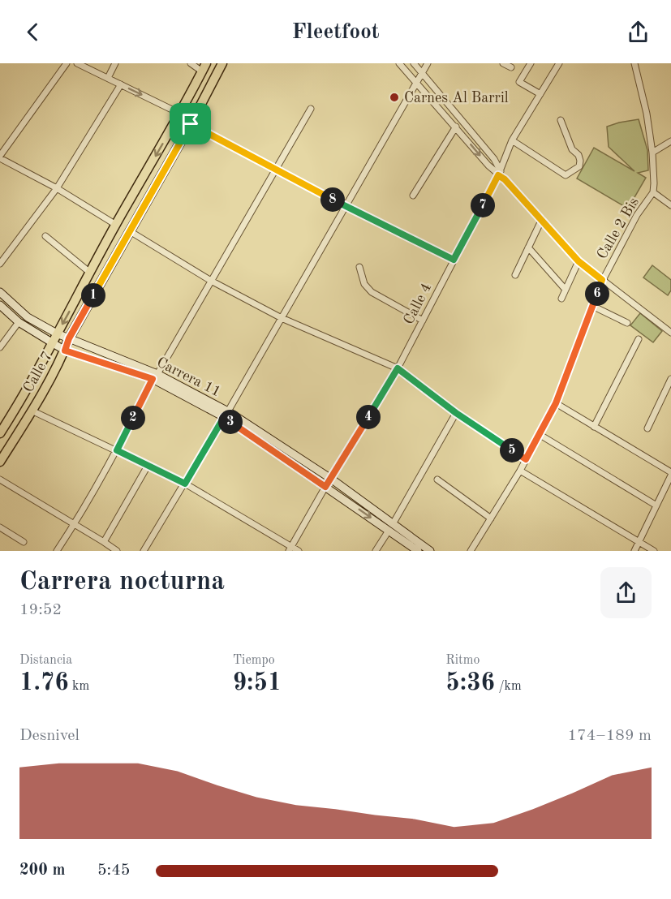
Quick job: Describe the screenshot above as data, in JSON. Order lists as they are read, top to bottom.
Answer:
{
  "streets": {
    "main road": ["Calle 7", "Carrera 11"],
    "street": ["Calle 2 Bis", "Calle 4"]
  },
  "crossings": [
    ["Calle 4", "Carrera 11"],
    ["Calle 7", "Carrera 11"]
  ],
  "places": ["Carnes Al Barril"],
  "page": {
    "header": "Fleetfoot",
    "pins": [
      "8",
      "7",
      "6",
      "1",
      "4",
      "2",
      "3",
      "5"
    ],
    "heading": ["Carrera nocturna", "19:52"],
    "stats": [
      ["Distancia", "1.76 km"],
      ["Tiempo", "9:51"],
      ["Ritmo", "5:36 /km"]
    ],
    "chart": ["Desnivel", "174–189 m"],
    "list": [
      {
        "name": "200 m",
        "note": "5:45"
      }
    ]
  }
}
